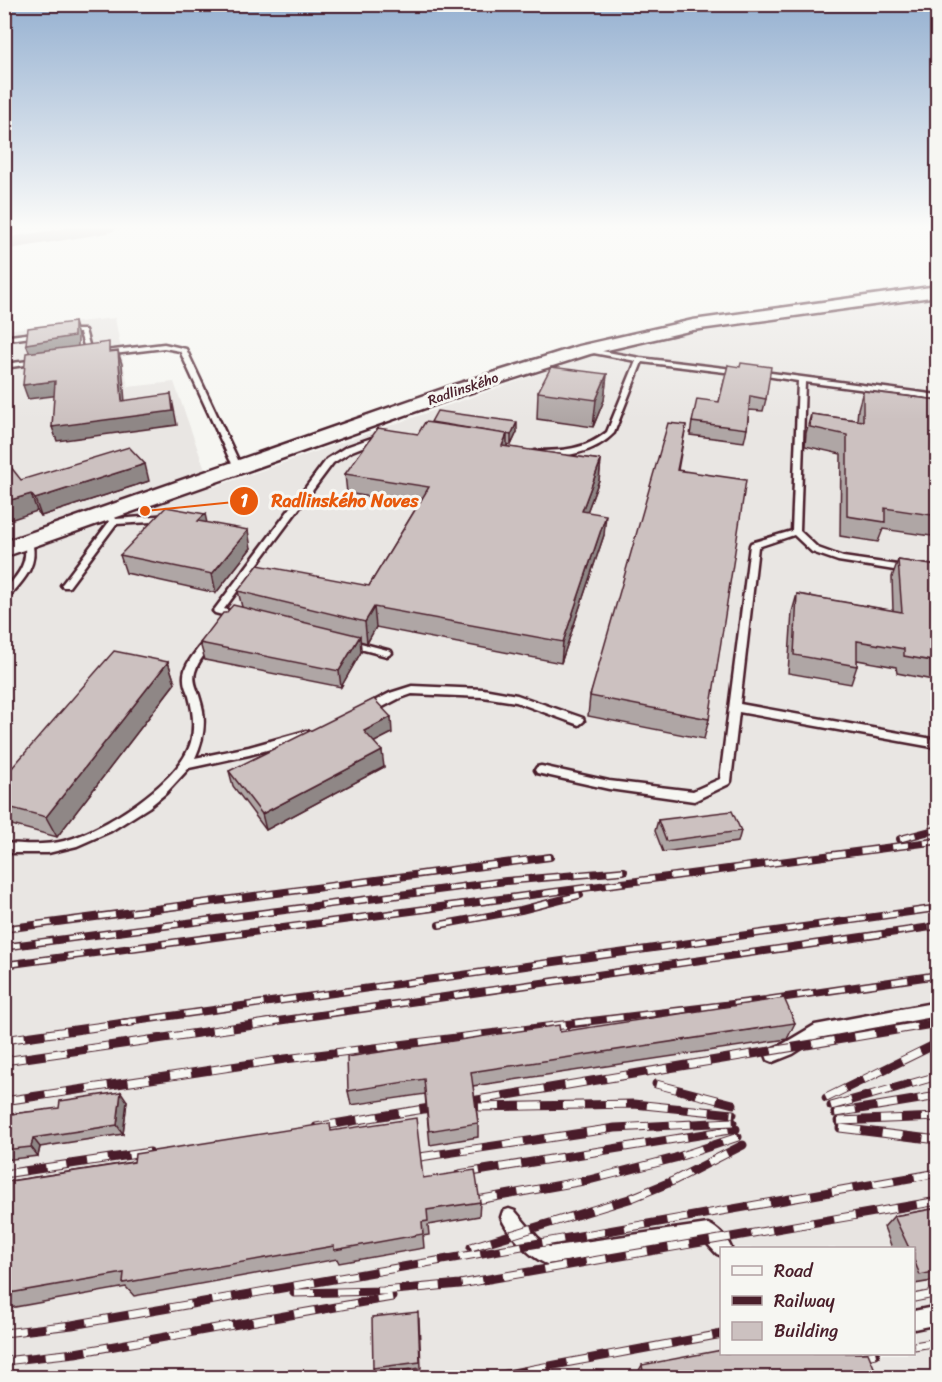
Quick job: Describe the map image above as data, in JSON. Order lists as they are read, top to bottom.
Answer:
{
  "streets": {
    "main road": ["Radlinského"]
  },
  "places": ["Radlinského Noves"],
  "legend": ["Road", "Railway", "Building"]
}
